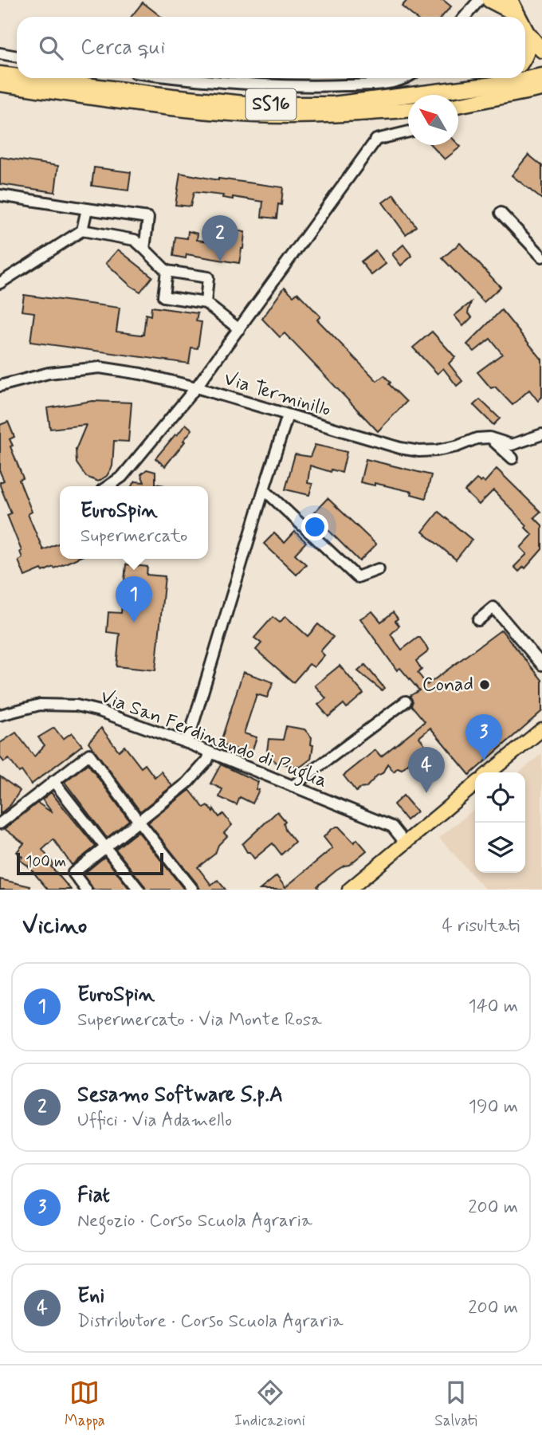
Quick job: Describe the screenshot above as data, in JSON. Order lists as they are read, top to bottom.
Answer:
{
  "streets": {
    "highway": ["SS16"],
    "street": ["Via Terminillo", "Via San Ferdinando di Puglia"]
  },
  "places": ["Conad"],
  "scale_bar": "100 m",
  "north": "top left",
  "page": {
    "search": "Cerca qui",
    "pins": [
      "2",
      "1",
      "3",
      "4"
    ],
    "popup": ["EuroSpin", "Supermercato"],
    "scale": "100 m",
    "heading": ["Vicino", "4 risultati"],
    "list": [
      {
        "mark": "1",
        "name": "EuroSpin",
        "note": "Supermercato · Via Monte Rosa",
        "value": "140 m"
      },
      {
        "mark": "2",
        "name": "Sesamo Software S.p.A",
        "note": "Uffici · Via Adamello",
        "value": "190 m"
      },
      {
        "mark": "3",
        "name": "Fiat",
        "note": "Negozio · Corso Scuola Agraria",
        "value": "200 m"
      },
      {
        "mark": "4",
        "name": "Eni",
        "note": "Distributore · Corso Scuola Agraria",
        "value": "200 m"
      }
    ],
    "nav": ["Mappa", "Indicazioni", "Salvati"]
  }
}
